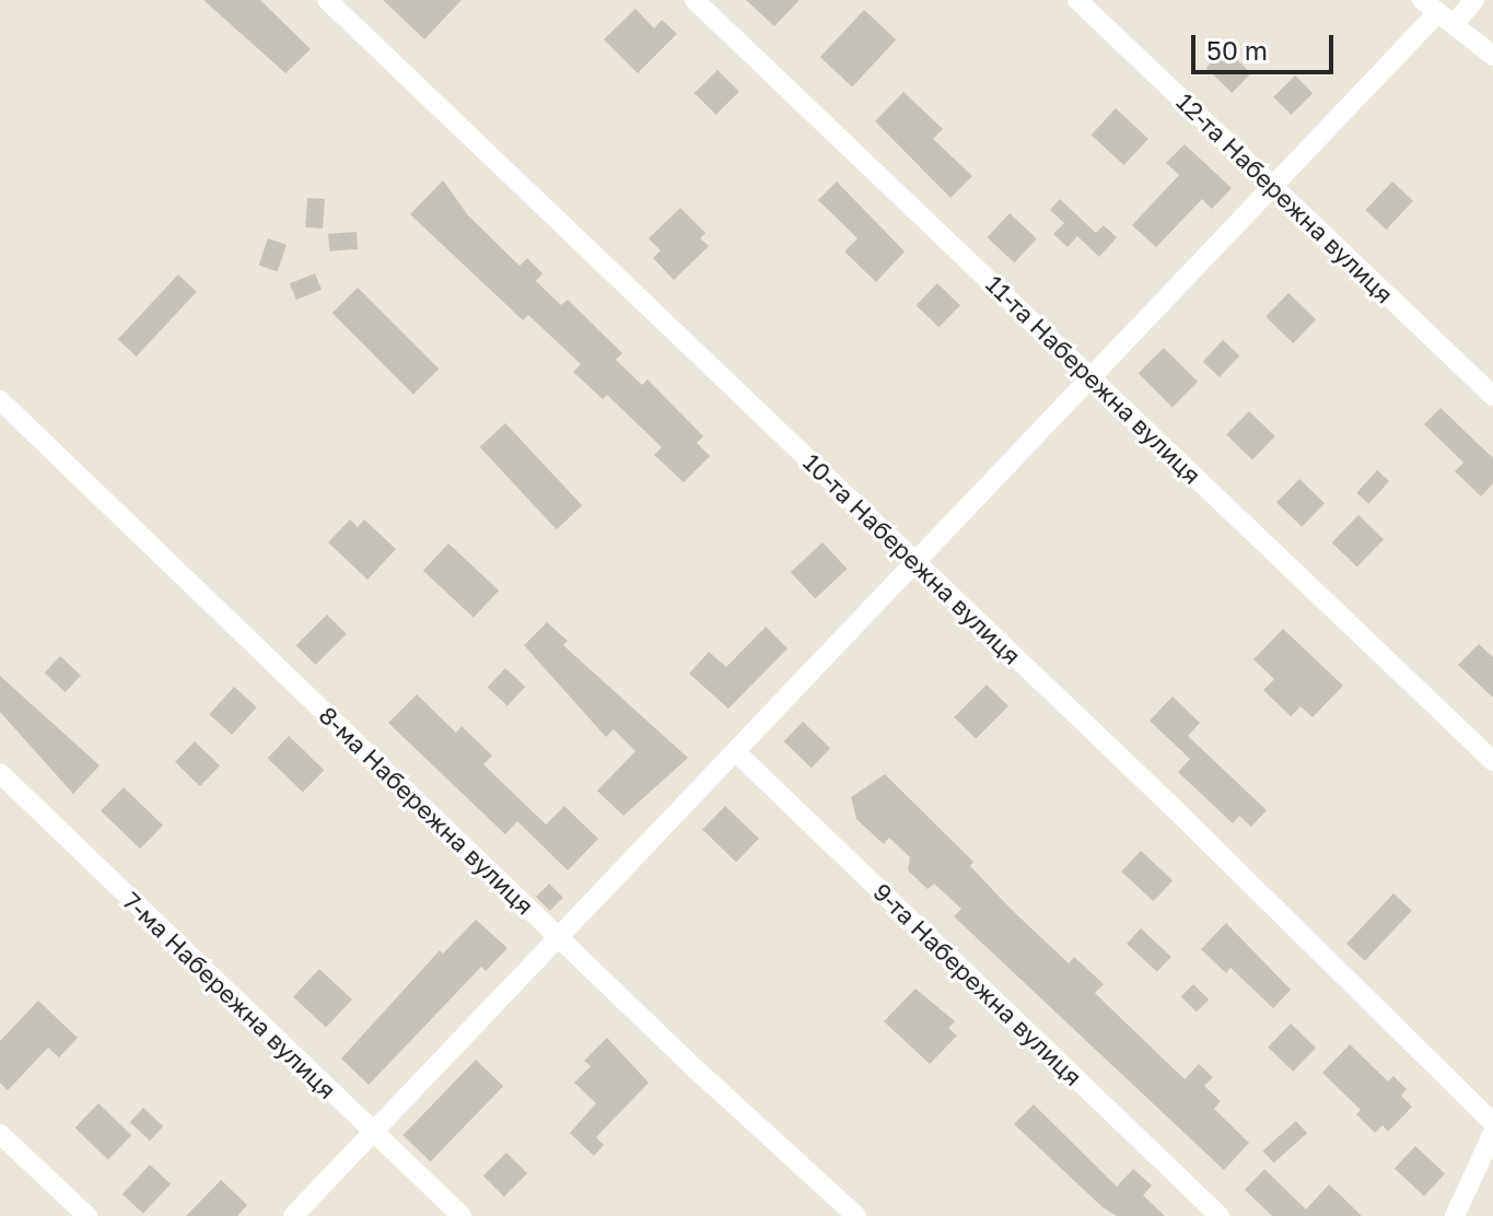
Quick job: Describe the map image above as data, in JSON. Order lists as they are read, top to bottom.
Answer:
{
  "streets": {
    "street": [
      "12-та Набережна вулиця",
      "11-та Набережна вулиця",
      "10-та Набережна вулиця",
      "8-ма Набережна вулиця",
      "9-та Набережна вулиця",
      "7-ма Набережна вулиця"
    ]
  },
  "scale_bar": "50 m"
}
